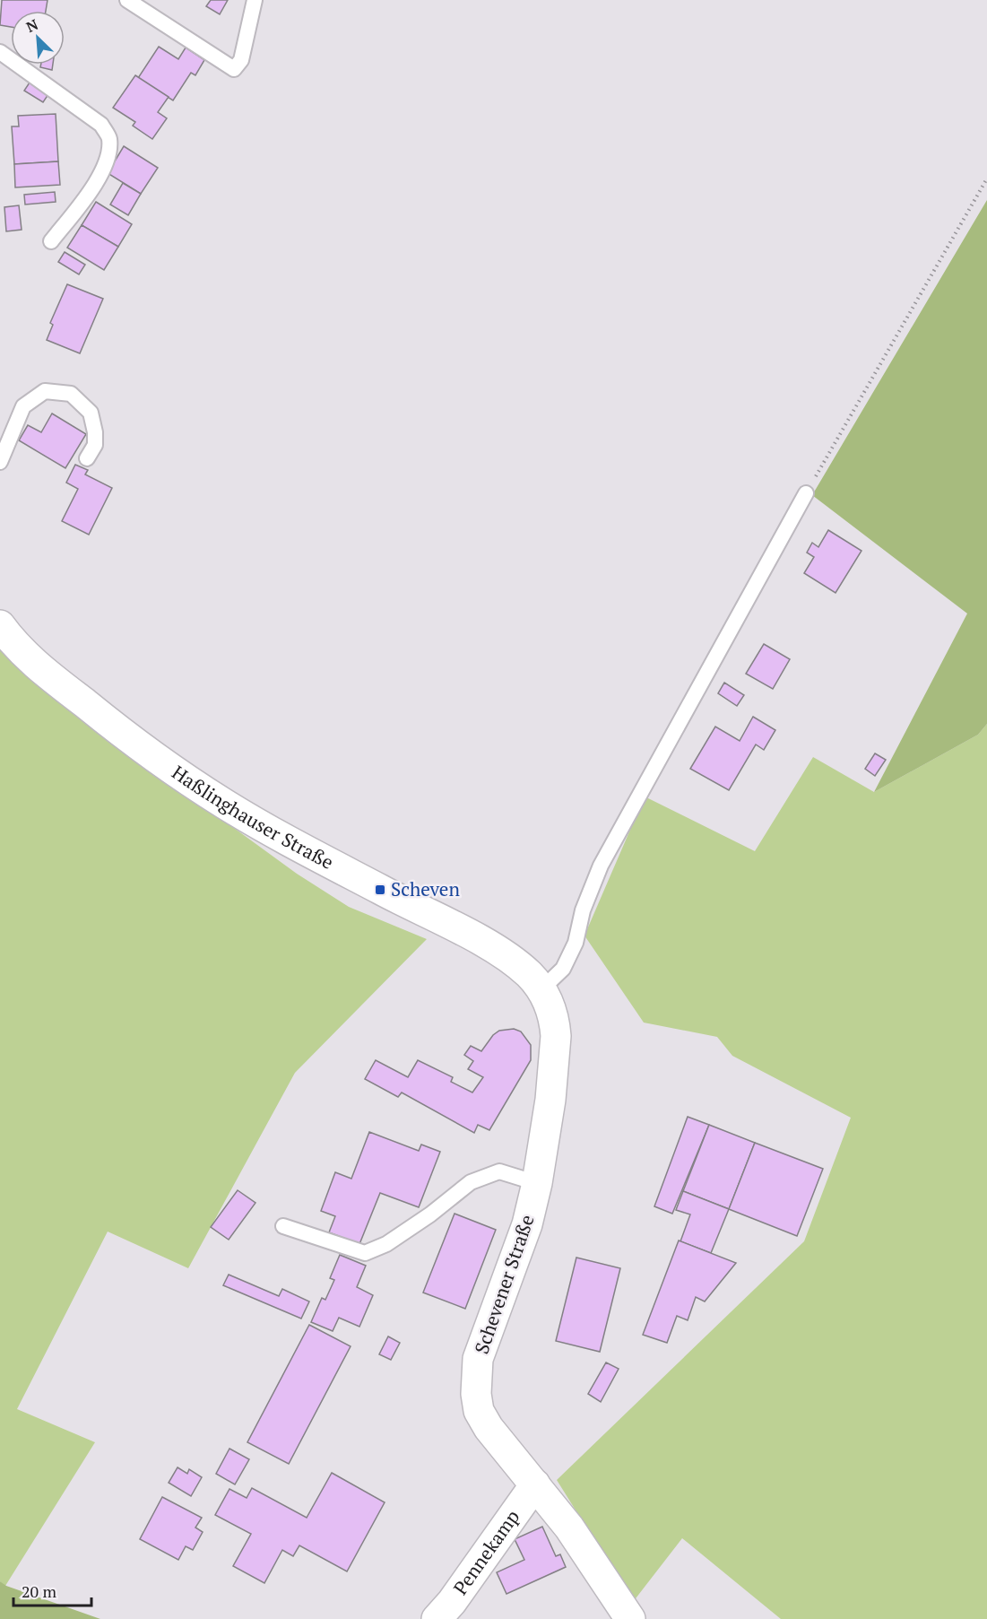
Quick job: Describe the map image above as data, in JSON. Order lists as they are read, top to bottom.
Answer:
{
  "streets": {
    "main road": ["Haßlinghauser Straße", "Schevener Straße", "Pennekamp"]
  },
  "crossings": [
    ["Haßlinghauser Straße", "Schevener Straße"],
    ["Schevener Straße", "Pennekamp"]
  ],
  "places": {
    "transit": ["Scheven"]
  },
  "scale_bar": "20 m",
  "north": "top left"
}
